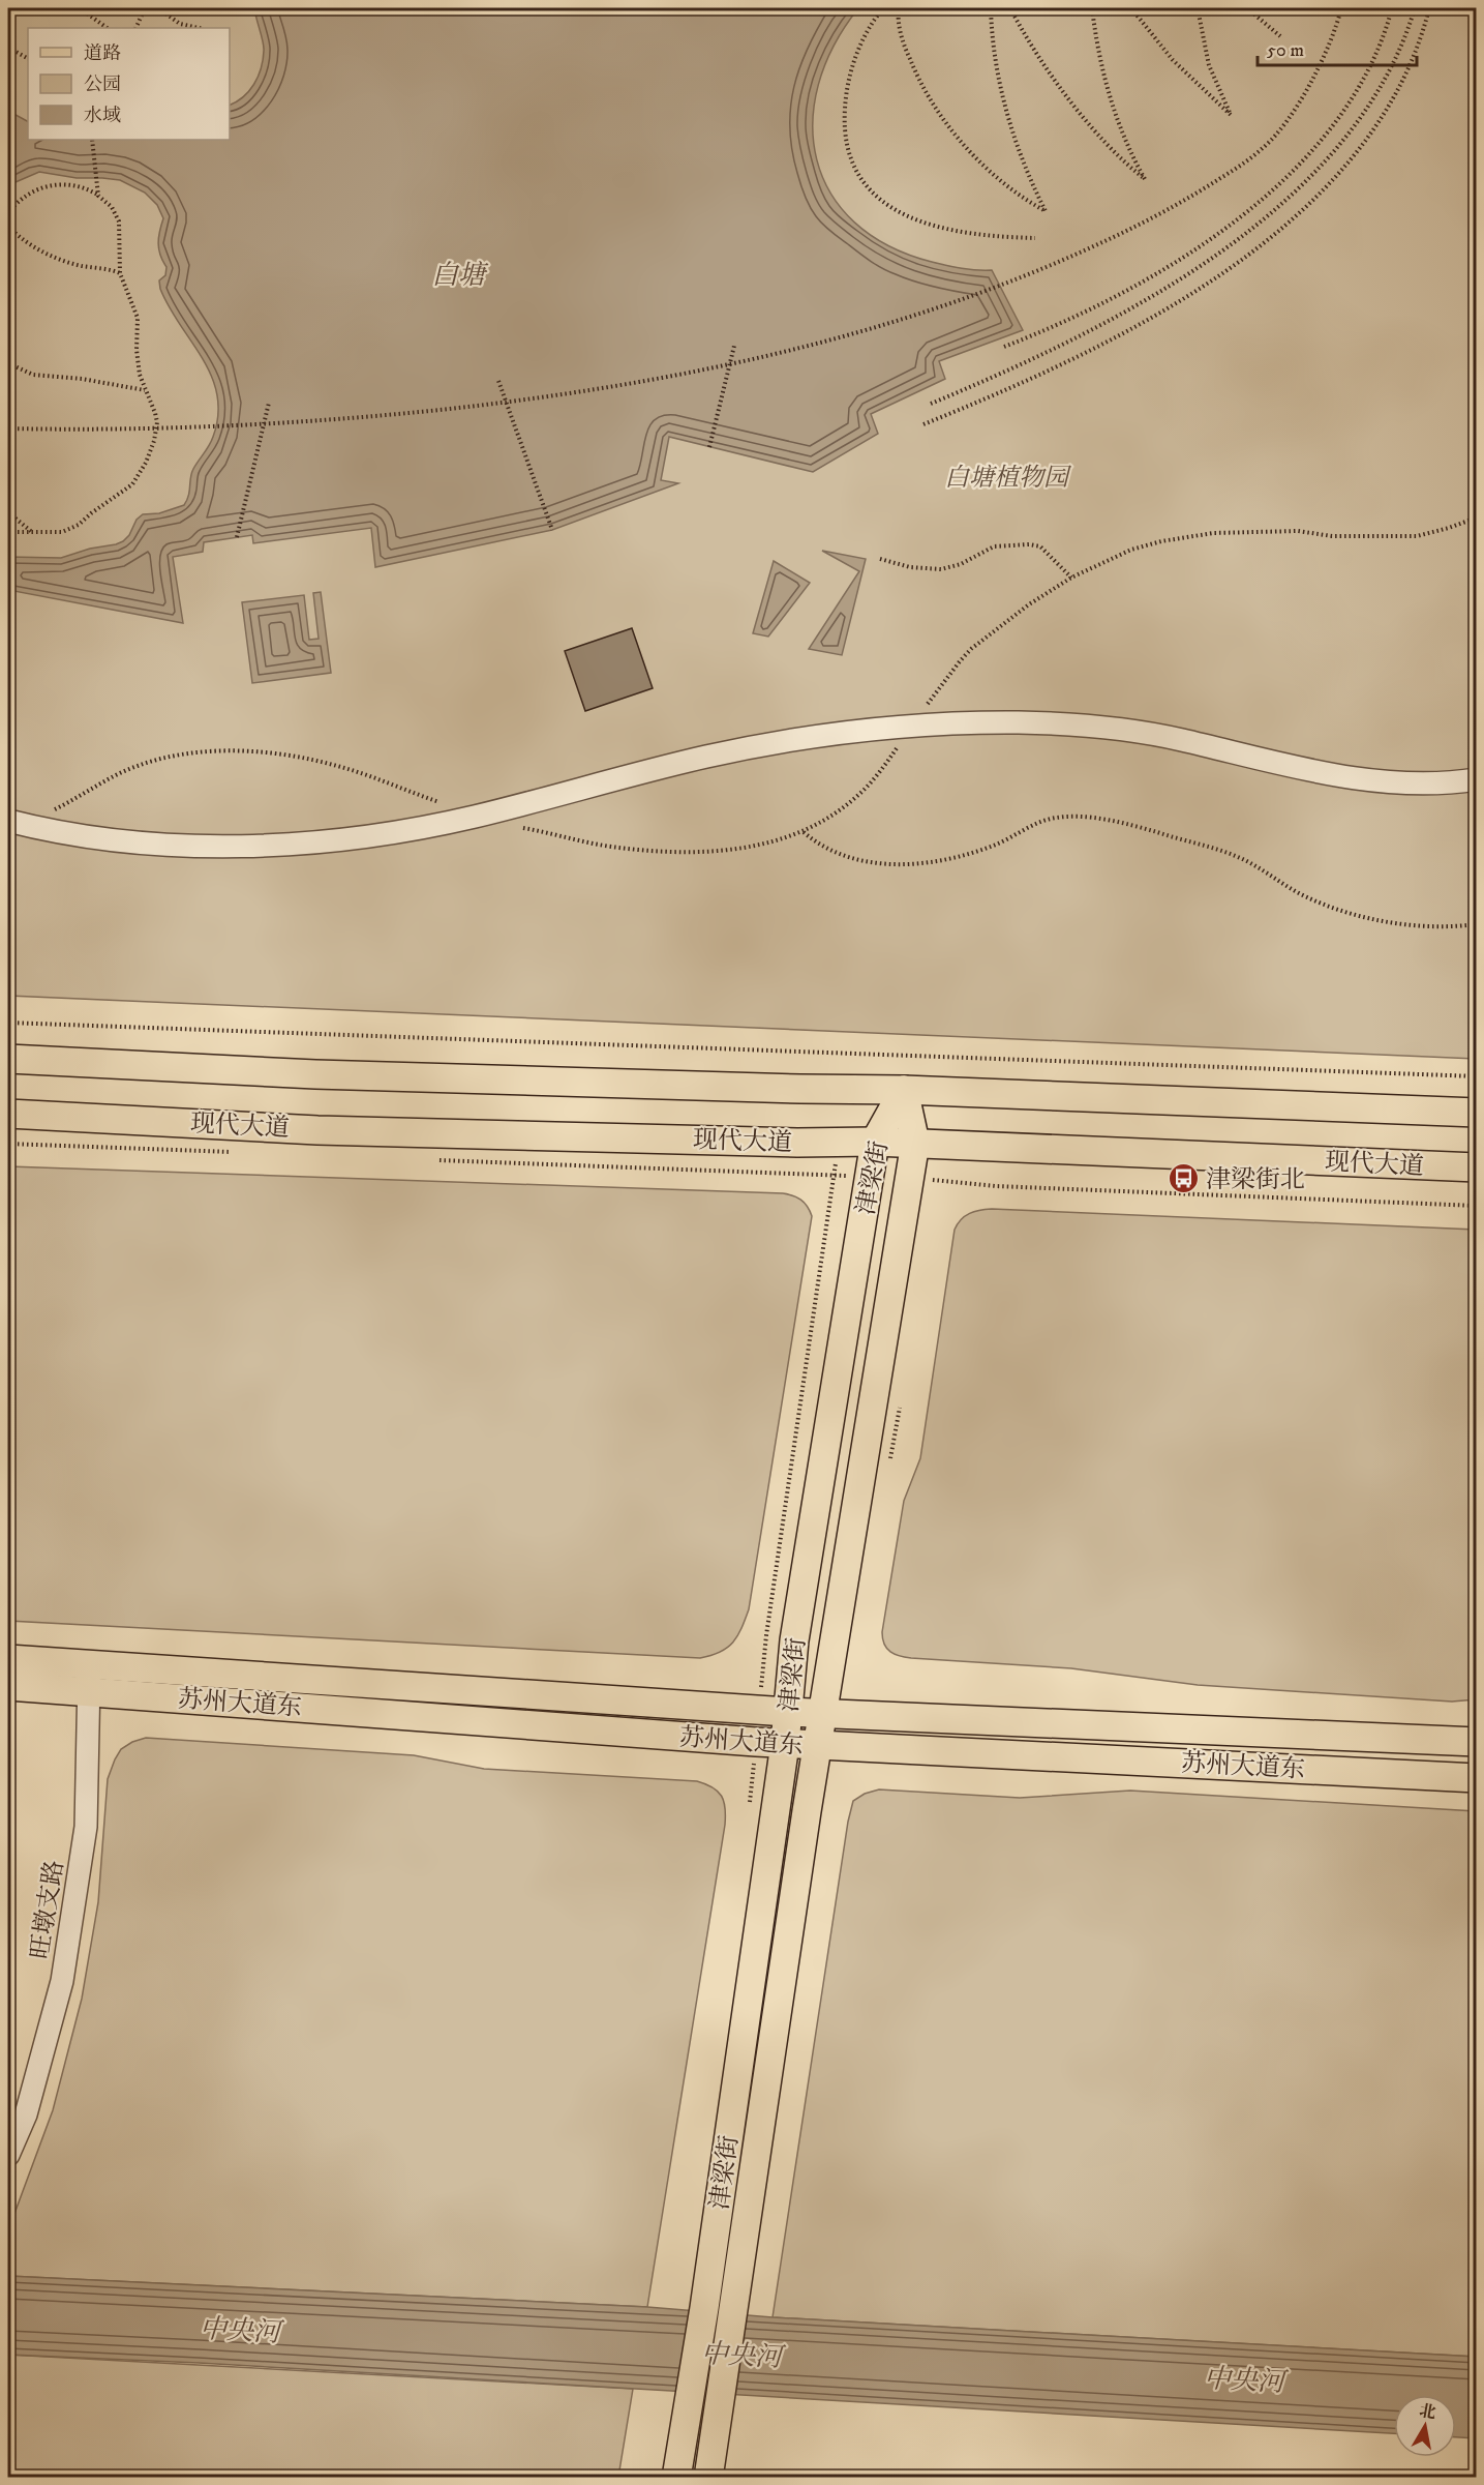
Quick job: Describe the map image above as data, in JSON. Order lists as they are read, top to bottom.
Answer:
{
  "streets": {
    "main road": ["现代大道", "津梁街", "苏州大道东"],
    "street": ["旺墩支路"]
  },
  "crossings": [
    ["现代大道", "津梁街"],
    ["津梁街", "苏州大道东"],
    ["苏州大道东", "旺墩支路"]
  ],
  "water": ["白塘", "中央河"],
  "parks": ["白塘植物园"],
  "places": {
    "bus stop": ["津梁街北"]
  },
  "legend": ["道路", "公园", "水域"],
  "scale_bar": "50 m",
  "north": "top"
}
